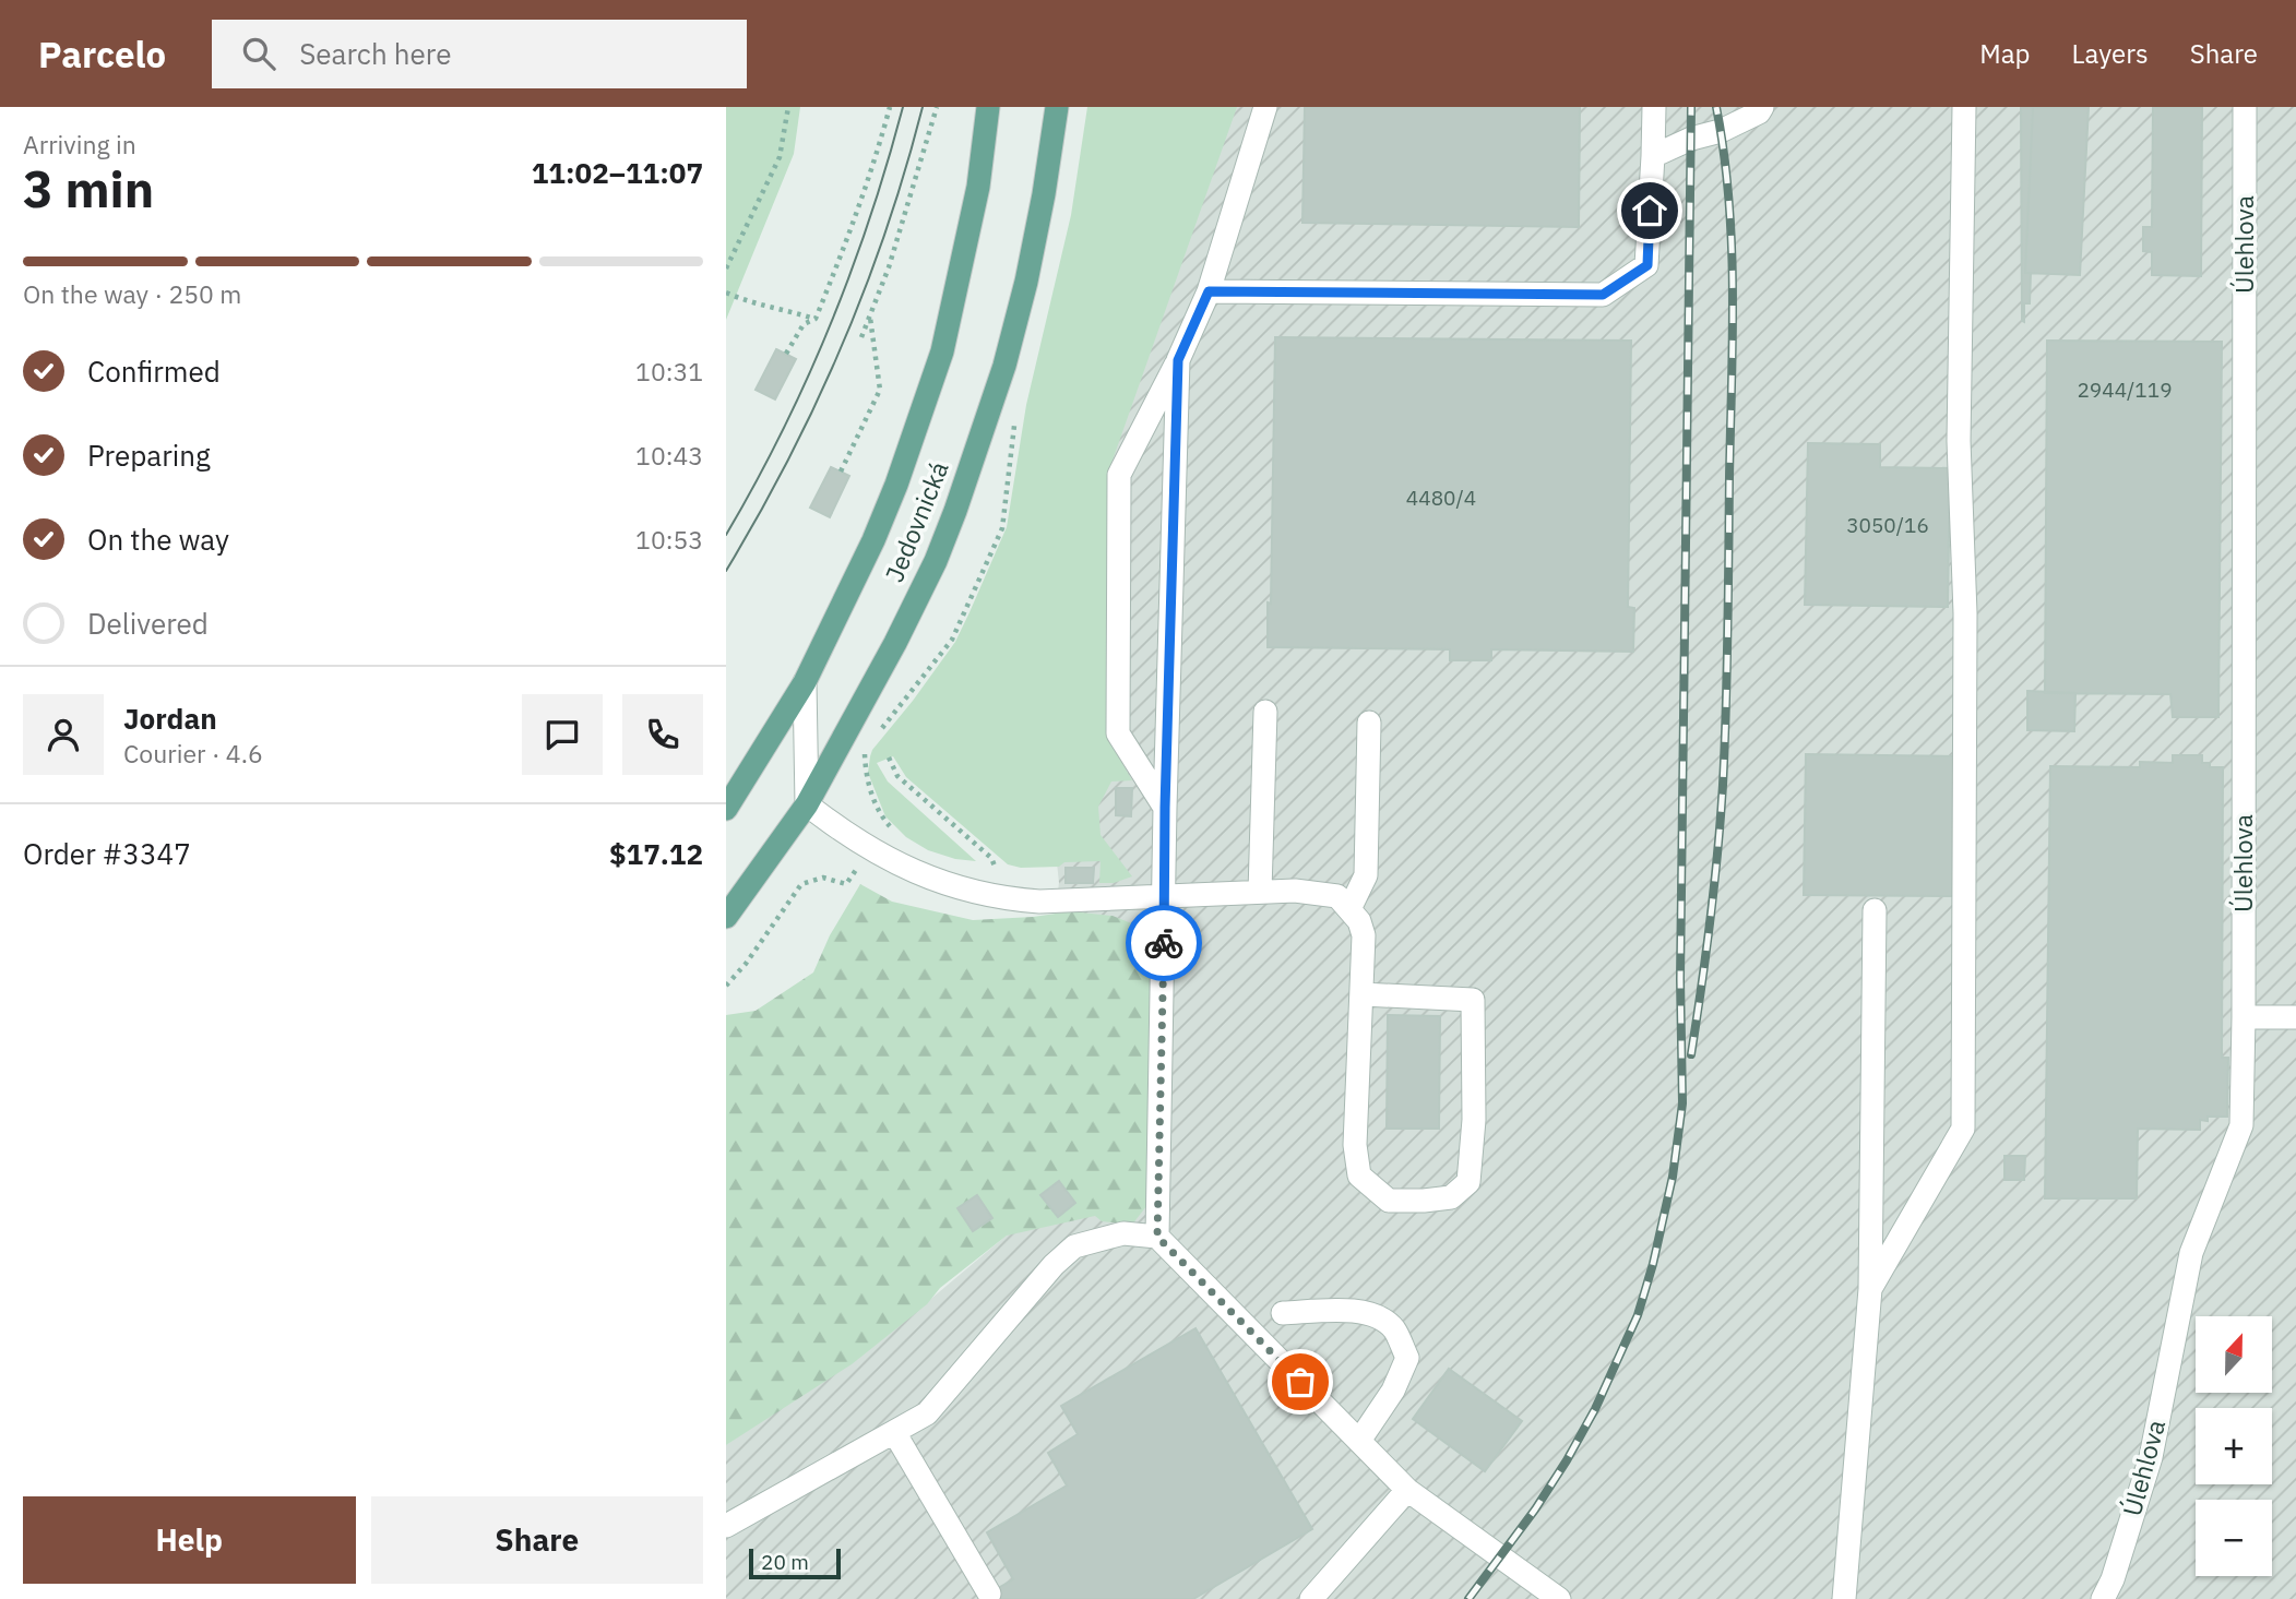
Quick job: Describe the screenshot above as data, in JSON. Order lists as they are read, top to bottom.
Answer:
{
  "streets": {
    "main road": ["Jedovnická"],
    "street": ["Úlehlova"]
  },
  "house_numbers": ["2944/119", "4480/4", "3050/16"],
  "scale_bar": "20 m",
  "north": "top",
  "page": {
    "header": "Parcelo",
    "search": "Search here",
    "nav": ["Map", "Layers", "Share"],
    "heading": ["3 min", "Arriving in", "11:02–11:07"],
    "panel": [
      "Jordan",
      "Courier · 4.6",
      "Order #3347",
      "$17.12"
    ],
    "bar": "On the way · 250 m",
    "list": [
      ["Confirmed", "10:31"],
      ["Preparing", "10:43"],
      ["On the way", "10:53"],
      "Delivered"
    ],
    "map_buttons": ["+", "−"],
    "buttons": ["Help", "Share"],
    "scale": "20 m"
  }
}
